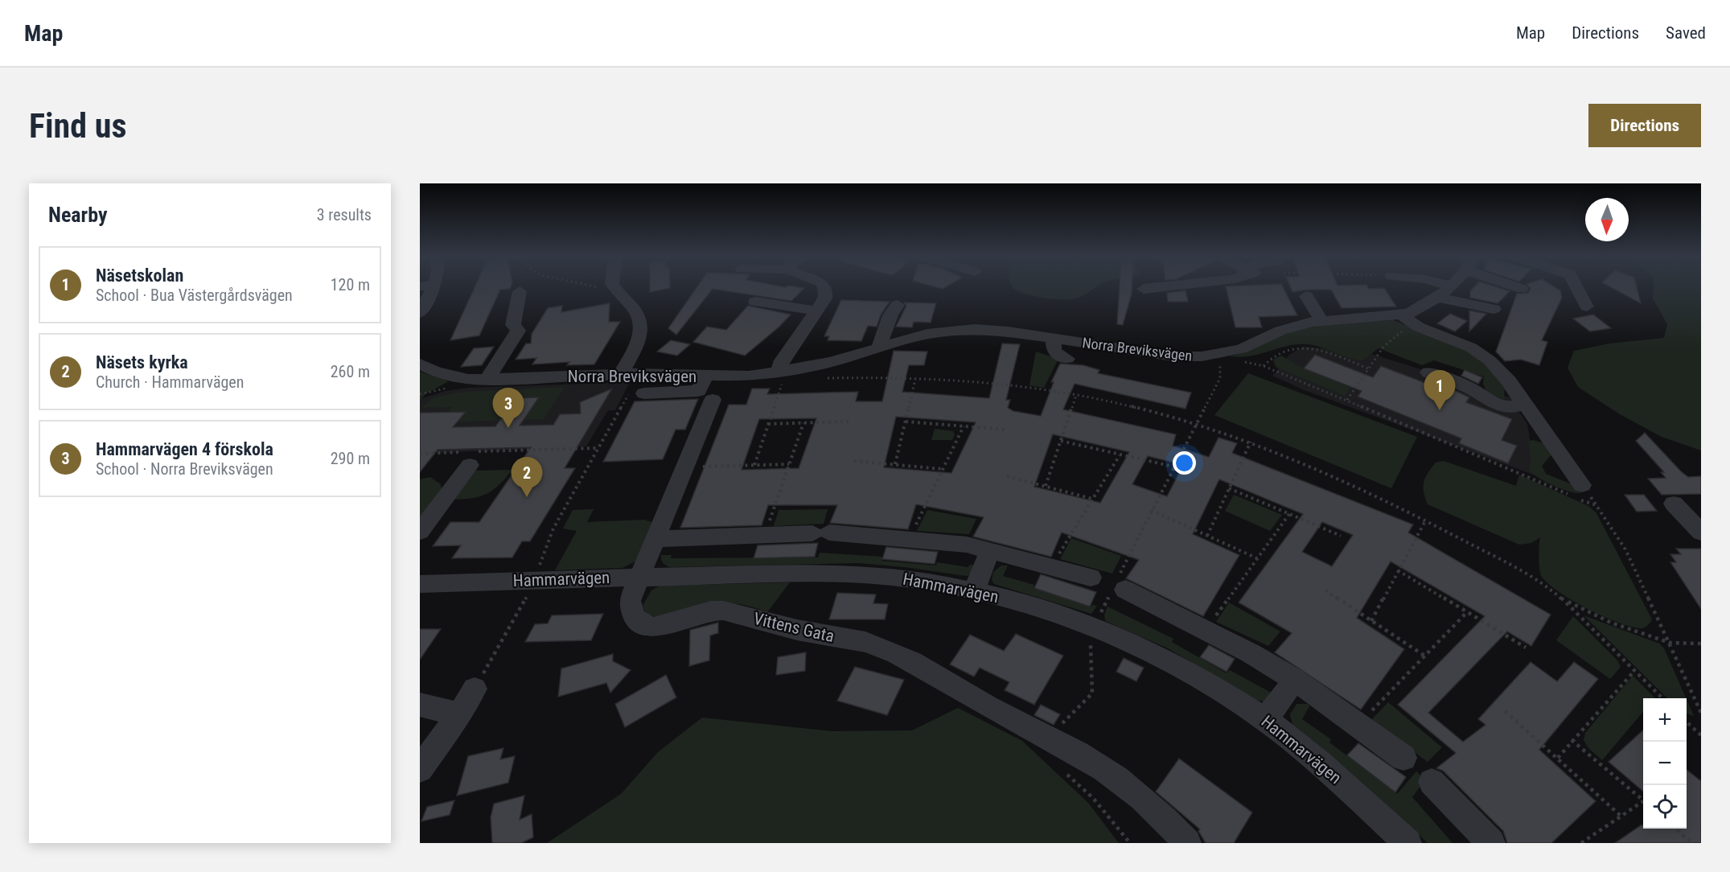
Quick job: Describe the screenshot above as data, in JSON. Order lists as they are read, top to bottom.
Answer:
{
  "streets": {
    "street": ["Norra Breviksvägen", "Hammarvägen", "Vittens Gata"]
  },
  "crossings": [
    ["Hammarvägen", "Vittens Gata"]
  ],
  "north": "bottom",
  "page": {
    "header": "Map",
    "nav": ["Map", "Directions", "Saved"],
    "buttons": "Directions",
    "title": "Find us",
    "heading": ["Nearby", "3 results"],
    "list": [
      {
        "mark": "1",
        "name": "Näsetskolan",
        "note": "School · Bua Västergårdsvägen",
        "value": "120 m"
      },
      {
        "mark": "2",
        "name": "Näsets kyrka",
        "note": "Church · Hammarvägen",
        "value": "260 m"
      },
      {
        "mark": "3",
        "name": "Hammarvägen 4 förskola",
        "note": "School · Norra Breviksvägen",
        "value": "290 m"
      }
    ],
    "pins": ["1", "3", "2"],
    "map_buttons": ["+", "−"]
  }
}
